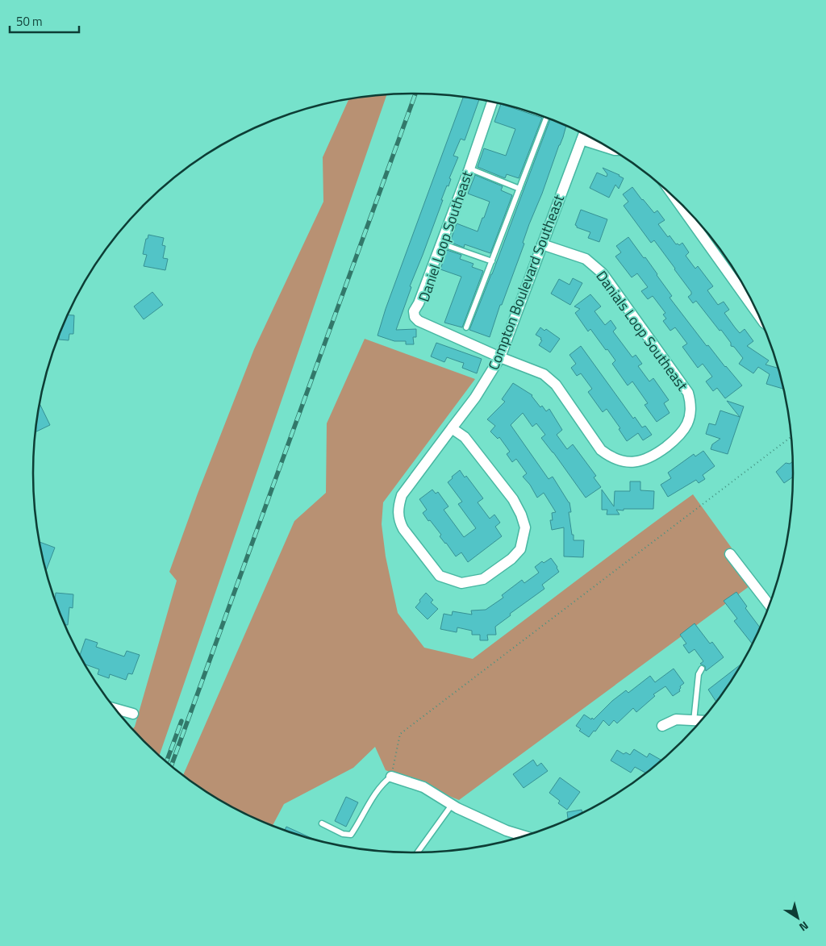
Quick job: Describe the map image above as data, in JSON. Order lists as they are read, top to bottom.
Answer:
{
  "streets": {
    "street": ["Daniel Loop Southeast", "Compton Boulevard Southeast", "Danials Loop Southeast"]
  },
  "crossings": [
    ["Daniel Loop Southeast", "Compton Boulevard Southeast"],
    ["Daniel Loop Southeast", "Danials Loop Southeast"],
    ["Compton Boulevard Southeast", "Danials Loop Southeast"]
  ],
  "scale_bar": "50 m",
  "north": "bottom right"
}
